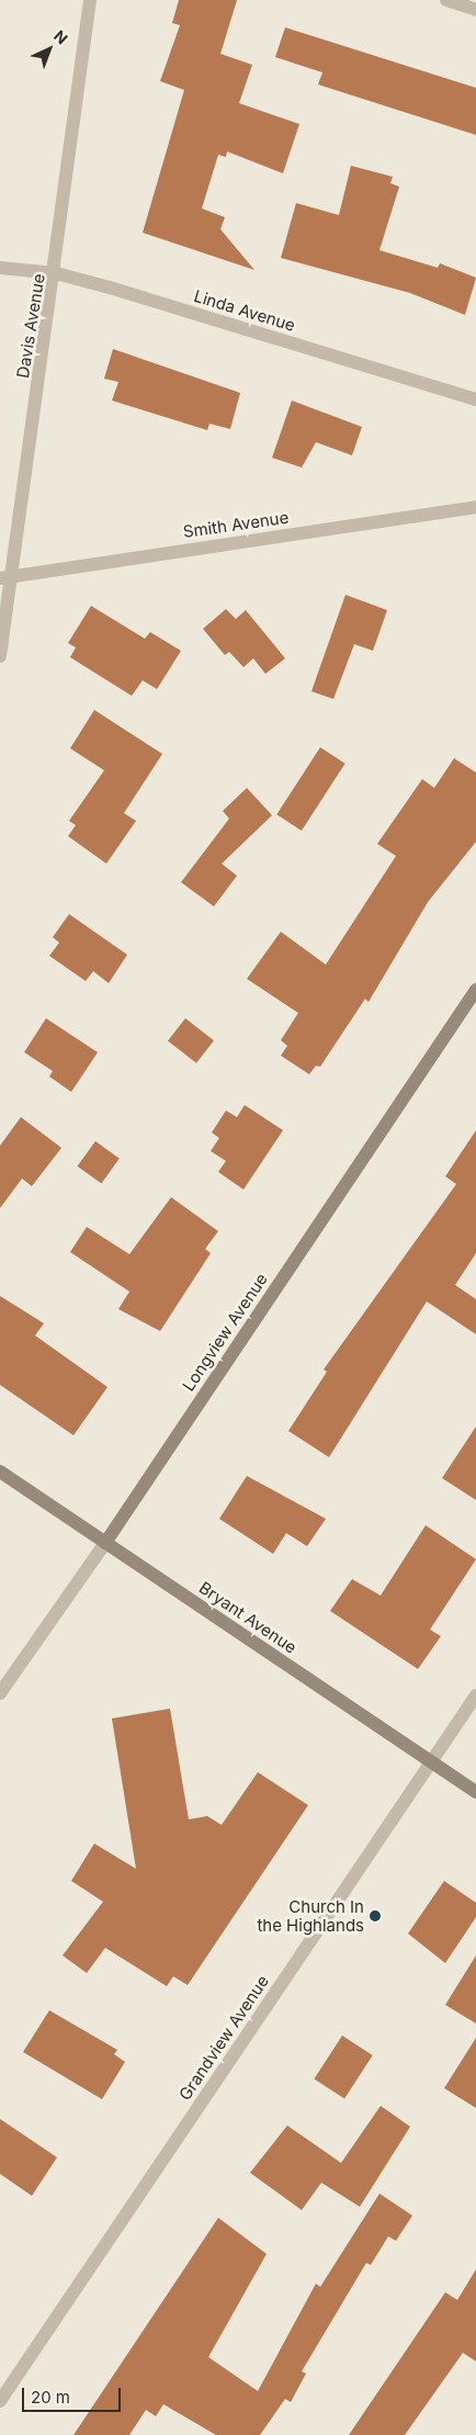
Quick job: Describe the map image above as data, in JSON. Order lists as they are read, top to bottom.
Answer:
{
  "streets": {
    "street": [
      "Linda Avenue",
      "Davis Avenue",
      "Smith Avenue",
      "Longview Avenue",
      "Bryant Avenue",
      "Grandview Avenue"
    ]
  },
  "crossings": [
    ["Linda Avenue", "Davis Avenue"],
    ["Davis Avenue", "Smith Avenue"],
    ["Longview Avenue", "Bryant Avenue"],
    ["Bryant Avenue", "Grandview Avenue"]
  ],
  "places": ["Church In the Highlands"],
  "scale_bar": "20 m",
  "north": "top right"
}
